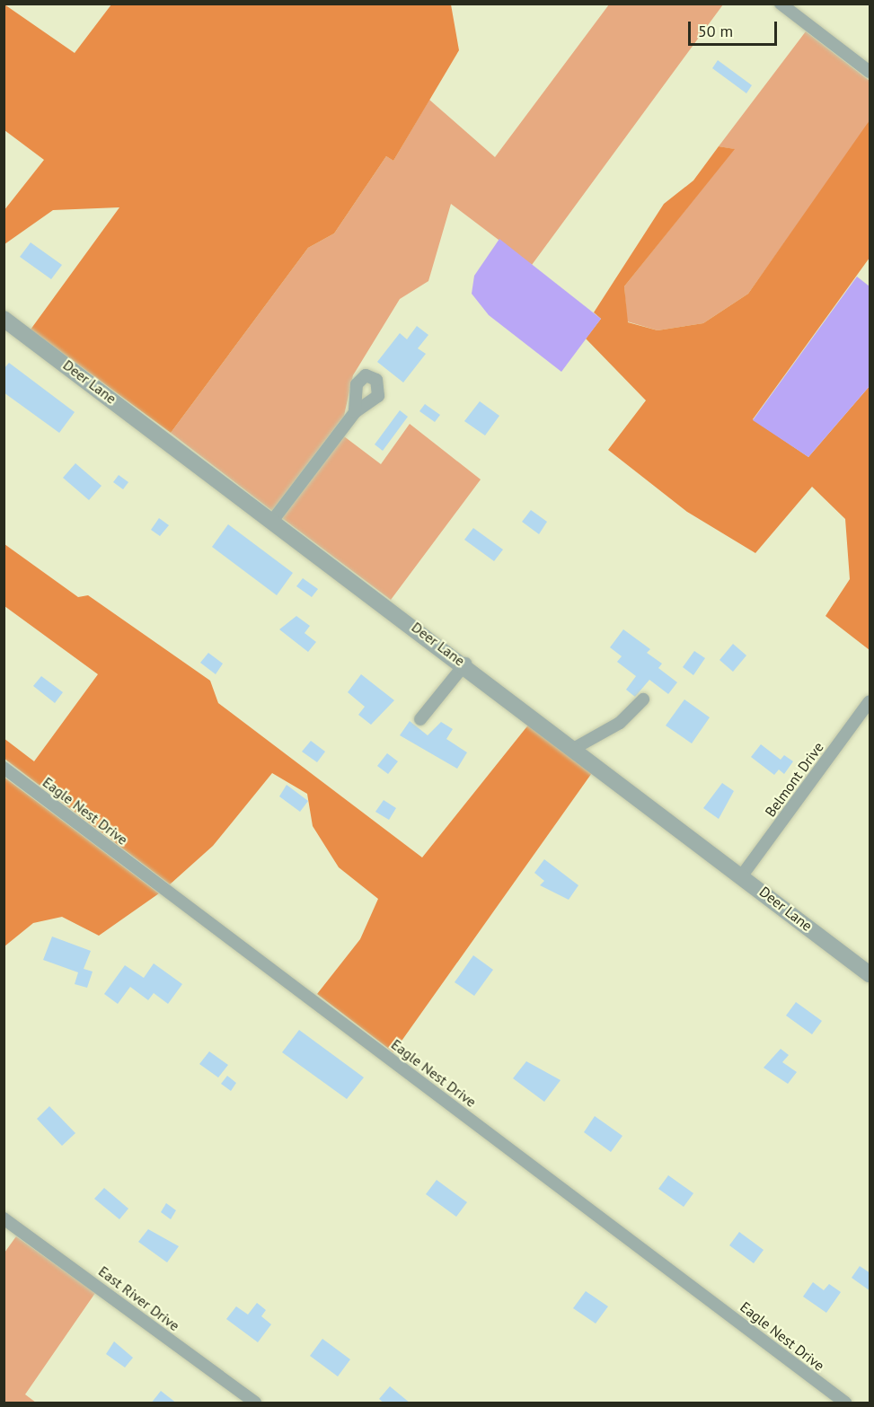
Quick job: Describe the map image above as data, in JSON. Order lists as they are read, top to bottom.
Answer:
{
  "streets": {
    "street": [
      "Deer Lane",
      "Belmont Drive",
      "Eagle Nest Drive",
      "East River Drive"
    ]
  },
  "crossings": [
    ["Deer Lane", "Belmont Drive"]
  ],
  "scale_bar": "50 m"
}
